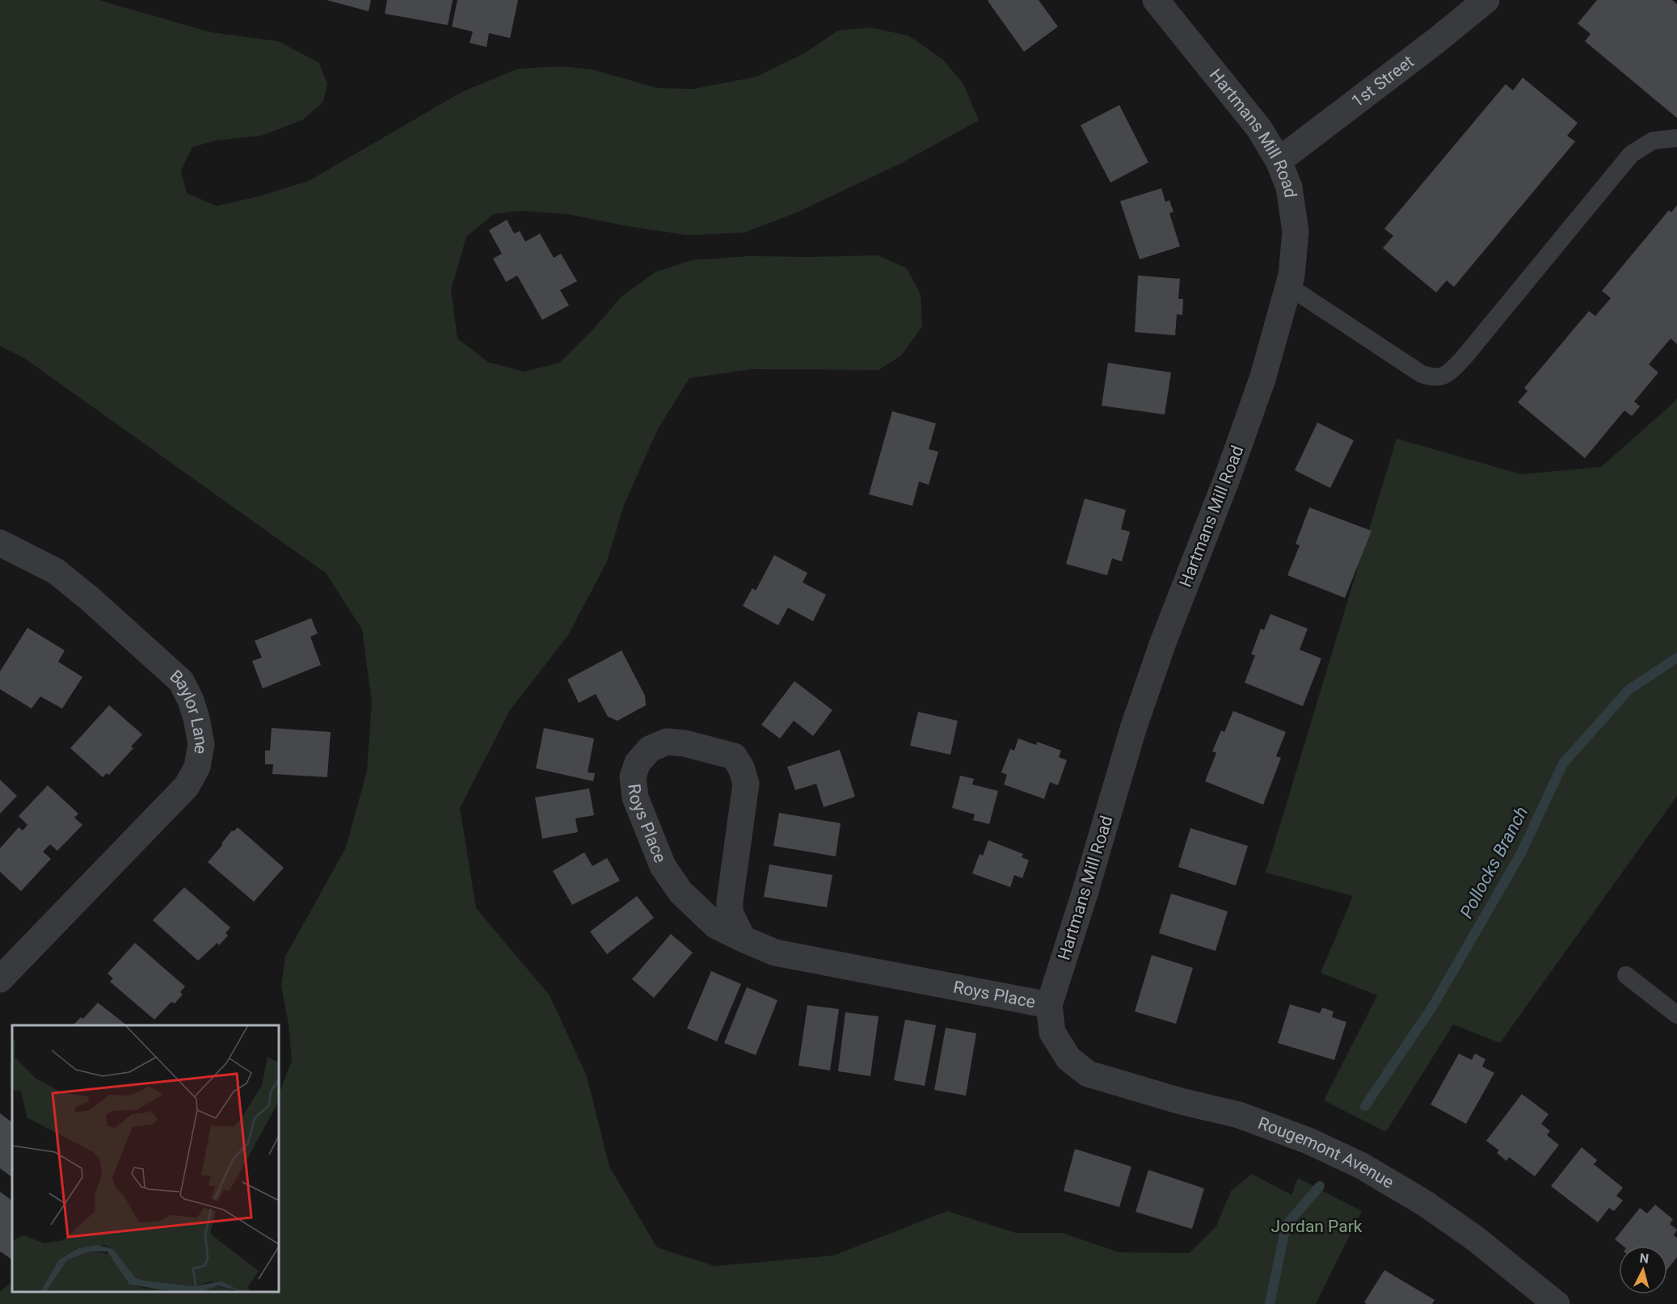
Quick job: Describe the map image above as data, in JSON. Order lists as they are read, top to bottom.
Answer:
{
  "streets": {
    "street": [
      "1st Street",
      "Hartmans Mill Road",
      "Baylor Lane",
      "Roys Place",
      "Rougemont Avenue"
    ]
  },
  "crossings": [
    ["1st Street", "Hartmans Mill Road"],
    ["Hartmans Mill Road", "Roys Place"],
    ["Hartmans Mill Road", "Rougemont Avenue"]
  ],
  "water": ["Pollocks Branch"],
  "parks": ["Jordan Park"],
  "north": "top"
}
